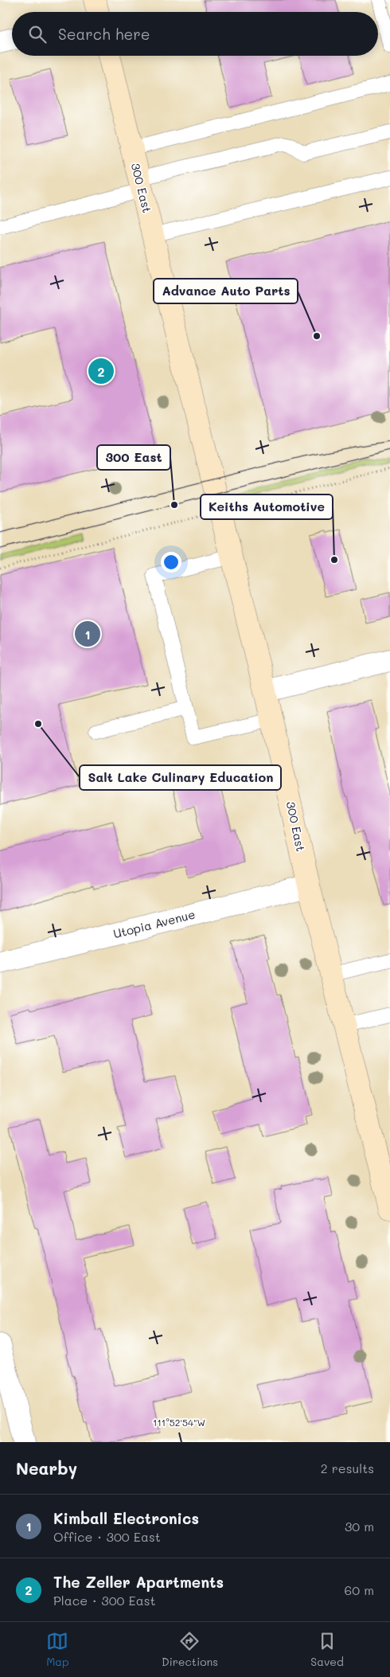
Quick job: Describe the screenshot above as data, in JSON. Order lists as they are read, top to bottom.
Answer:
{
  "streets": {
    "street": ["300 East", "Utopia Avenue"]
  },
  "crossings": [
    ["300 East", "Utopia Avenue"]
  ],
  "places": [
    "Advance Auto Parts",
    "300 East",
    "Keiths Automotive",
    "Salt Lake Culinary Education"
  ],
  "page": {
    "search": "Search here",
    "pins": ["2", "1"],
    "heading": ["Nearby", "2 results"],
    "list": [
      {
        "mark": "1",
        "name": "Kimball Electronics",
        "note": "Office · 300 East",
        "value": "30 m"
      },
      {
        "mark": "2",
        "name": "The Zeller Apartments",
        "note": "Place · 300 East",
        "value": "60 m"
      }
    ],
    "nav": ["Map", "Directions", "Saved"]
  },
  "coordinates": ["111°52'54\"W"]
}
